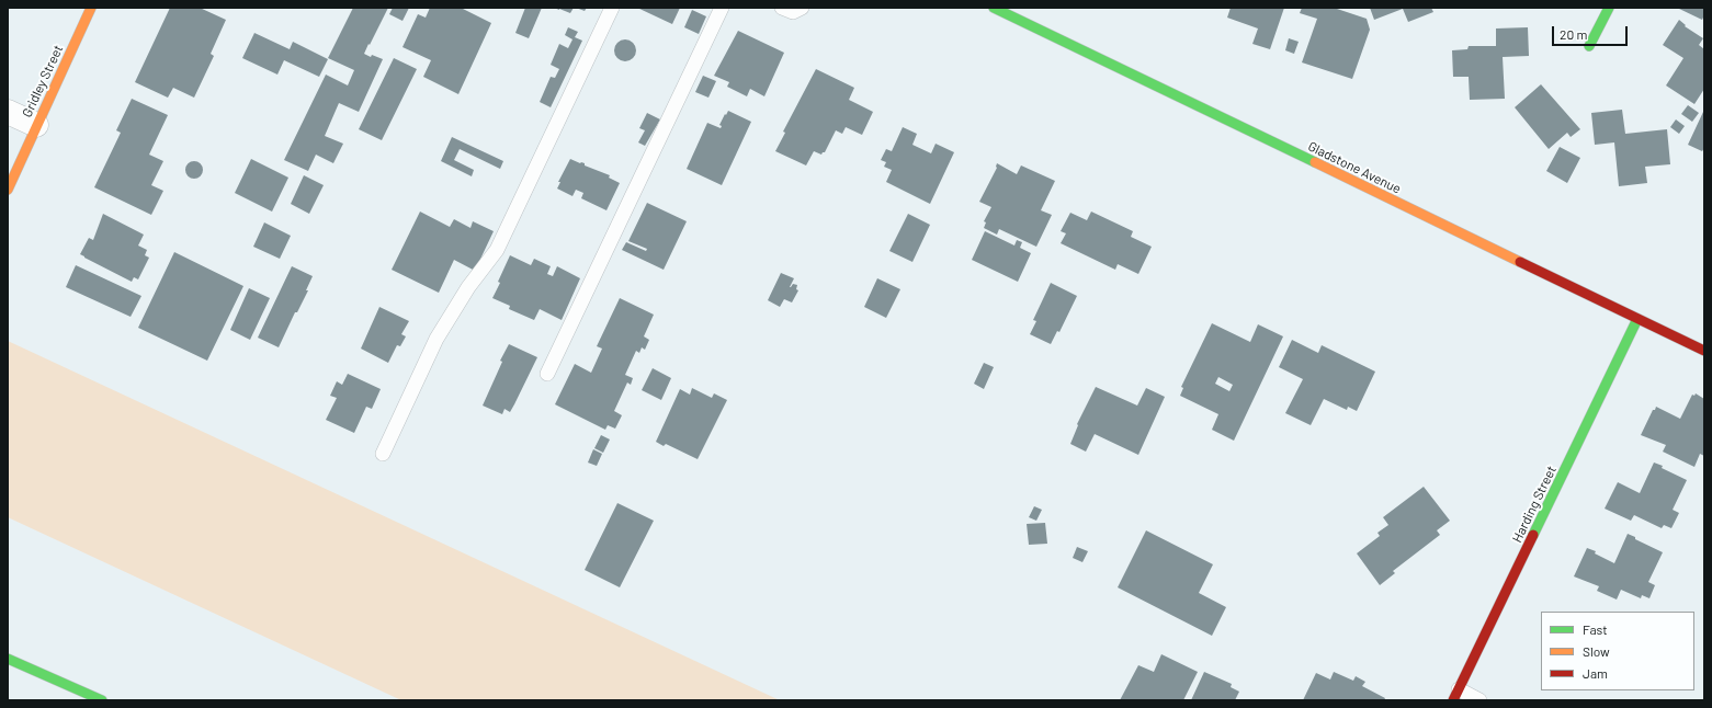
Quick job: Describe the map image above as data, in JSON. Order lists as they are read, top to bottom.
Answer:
{
  "streets": {
    "main road": ["Gridley Street", "Gladstone Avenue", "Harding Street"]
  },
  "crossings": [
    ["Gladstone Avenue", "Harding Street"]
  ],
  "legend": ["Fast", "Slow", "Jam"],
  "scale_bar": "20 m"
}
